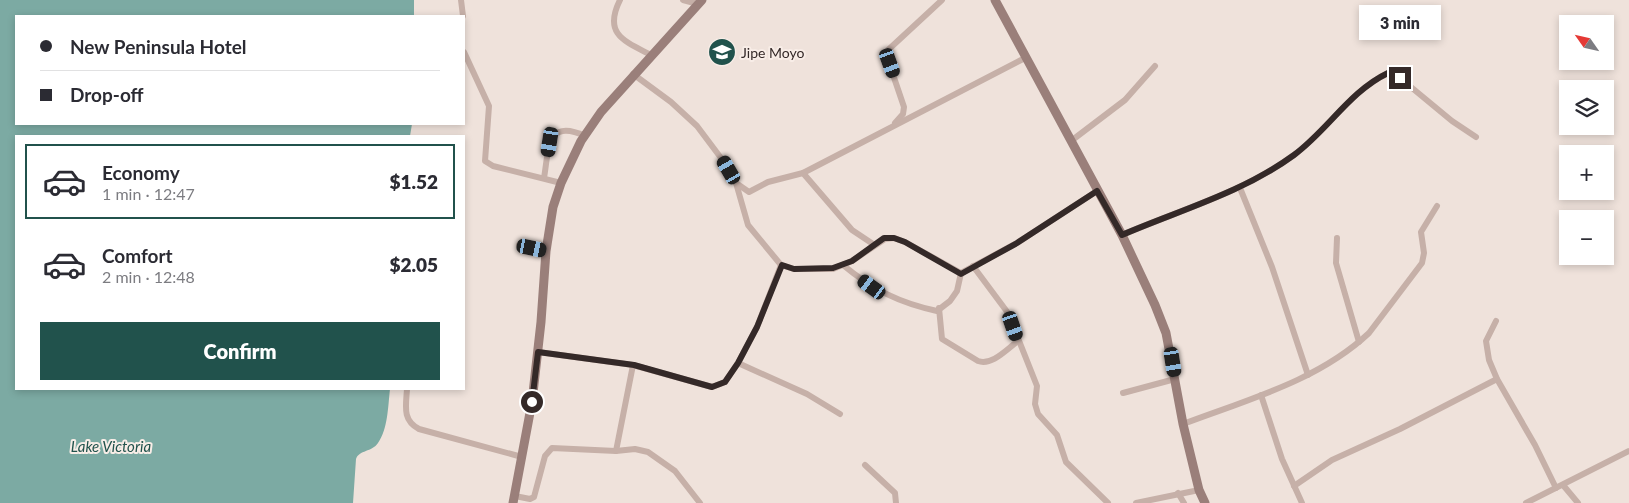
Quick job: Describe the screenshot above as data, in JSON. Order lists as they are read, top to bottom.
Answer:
{
  "water": ["Lake Victoria"],
  "places": {
    "school or university": ["Jipe Moyo"]
  },
  "north": "top left",
  "page": {
    "bubble": "3 min",
    "map_buttons": ["+", "−"],
    "banner": ["New Peninsula Hotel", "Drop-off"],
    "list": [
      {
        "name": "Economy",
        "note": "1 min · 12:47",
        "value": "$1.52"
      },
      {
        "name": "Comfort",
        "note": "2 min · 12:48",
        "value": "$2.05"
      }
    ],
    "buttons": "Confirm"
  }
}
